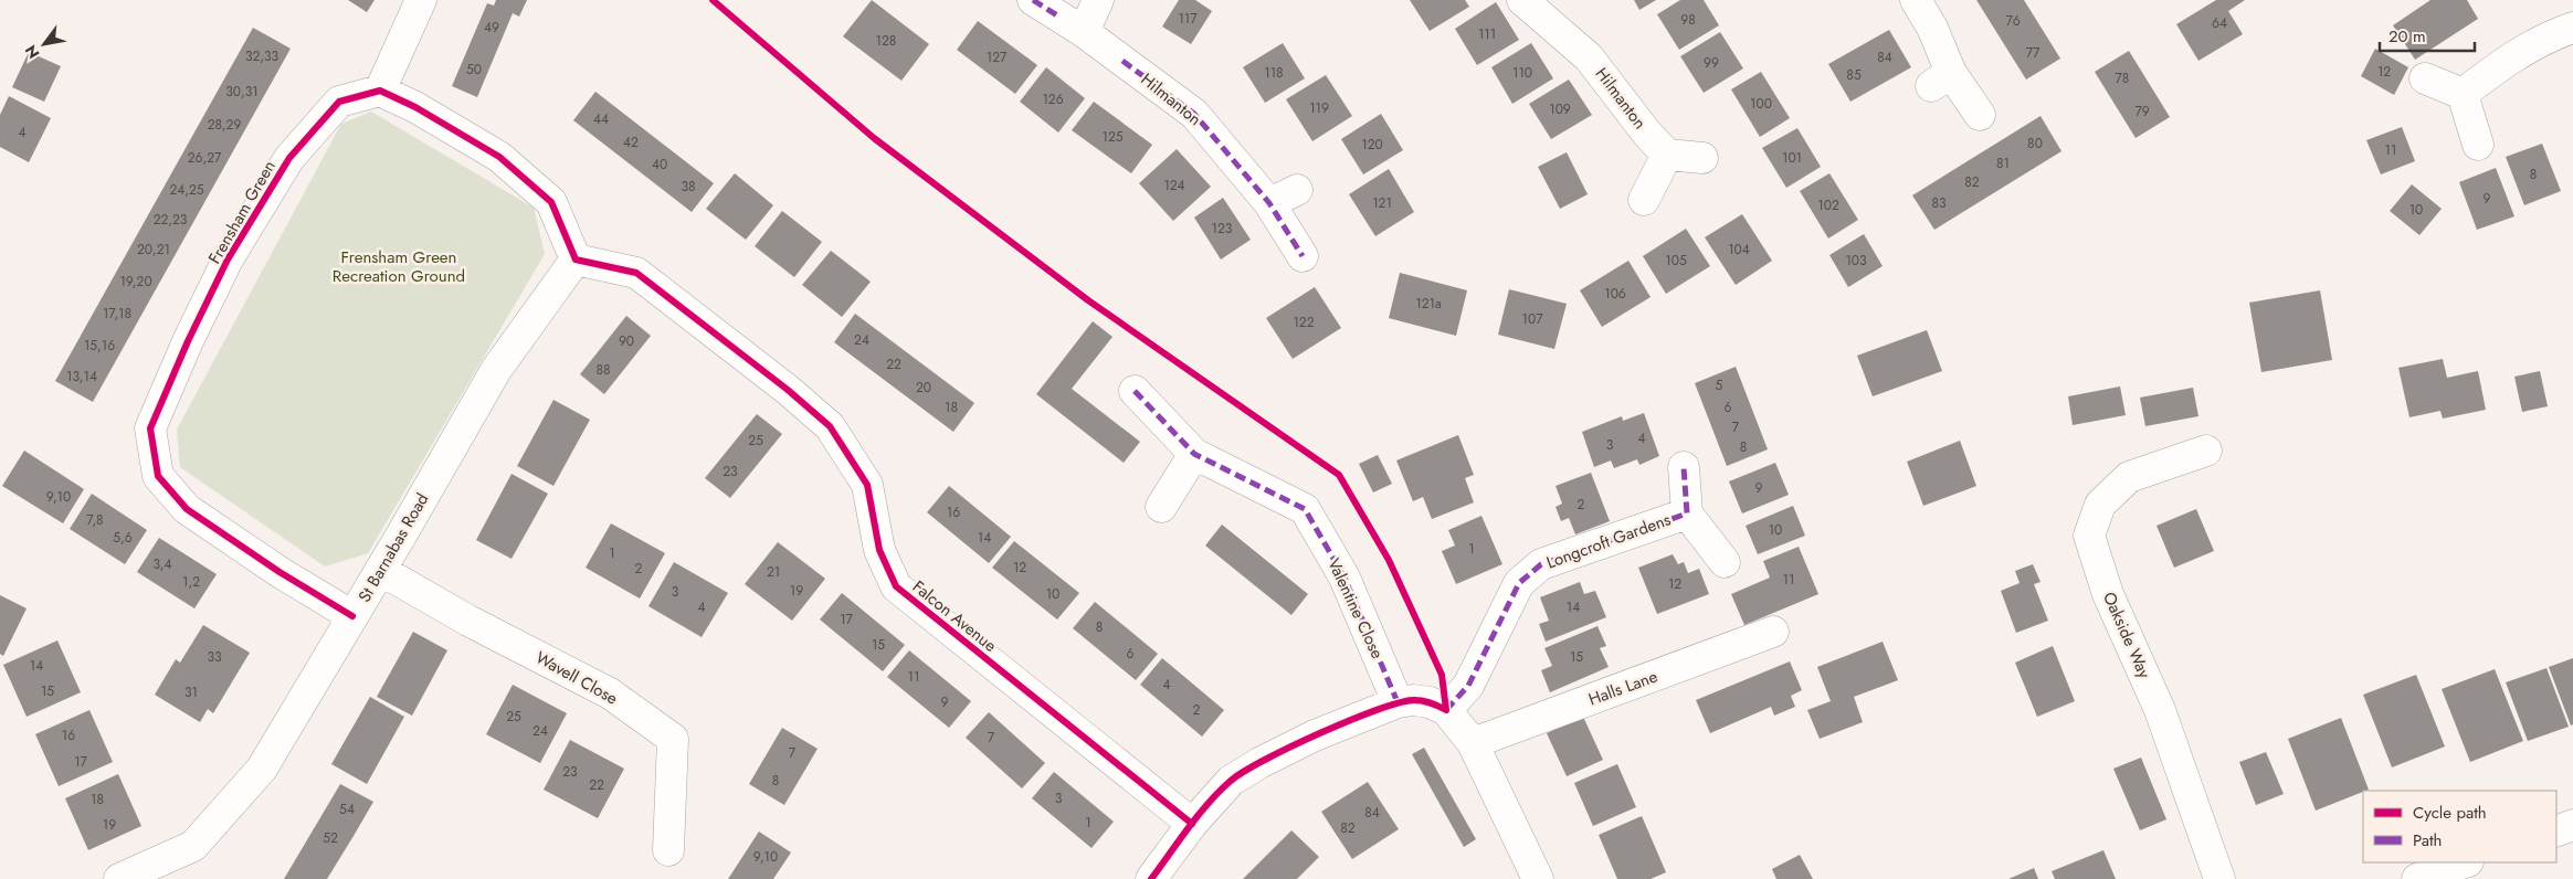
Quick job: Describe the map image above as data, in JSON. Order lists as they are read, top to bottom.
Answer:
{
  "streets": {
    "street": [
      "Hilmanton",
      "Frensham Green",
      "Longcroft Gardens",
      "St Barnabas Road",
      "Valentine Close",
      "Falcon Avenue",
      "Oakside Way",
      "Wavell Close",
      "Halls Lane"
    ]
  },
  "crossings": [
    ["Frensham Green", "St Barnabas Road"],
    ["St Barnabas Road", "Falcon Avenue"],
    ["St Barnabas Road", "Wavell Close"]
  ],
  "parks": ["Frensham Green Recreation Ground"],
  "house_numbers": [
    "117",
    "98",
    "76",
    "64",
    "49",
    "111",
    "128",
    "77",
    "32,33",
    "127",
    "84",
    "99",
    "50",
    "12",
    "118",
    "110",
    "85",
    "78",
    "30,31",
    "126",
    "100",
    "119",
    "109",
    "79",
    "44",
    "28,29",
    "4",
    "125",
    "42",
    "80",
    "120",
    "11",
    "26,27",
    "101",
    "81",
    "40",
    "8",
    "82",
    "124",
    "38",
    "24,25",
    "9",
    "121",
    "83",
    "102",
    "10",
    "22,23",
    "123",
    "20,21",
    "104",
    "105",
    "103",
    "19,20",
    "106",
    "121a",
    "17,18",
    "107",
    "122",
    "24",
    "90",
    "15,16",
    "22",
    "88",
    "13,14",
    "5",
    "20",
    "18",
    "6",
    "7",
    "4",
    "25",
    "3",
    "8",
    "23",
    "9",
    "9,10",
    "2",
    "16",
    "7,8",
    "10",
    "5,6",
    "14",
    "1",
    "1",
    "3,4",
    "12",
    "2",
    "21",
    "11",
    "1,2",
    "12",
    "19",
    "3",
    "10",
    "4",
    "14",
    "17",
    "8",
    "15",
    "6",
    "33",
    "15",
    "14",
    "11",
    "4",
    "15",
    "31",
    "9",
    "2",
    "25",
    "24",
    "16",
    "7",
    "7",
    "17",
    "23",
    "8",
    "22",
    "3",
    "18",
    "54",
    "84",
    "1",
    "19",
    "82",
    "52",
    "9,10"
  ],
  "legend": ["Cycle path", "Path"],
  "scale_bar": "20 m",
  "north": "bottom left"
}
